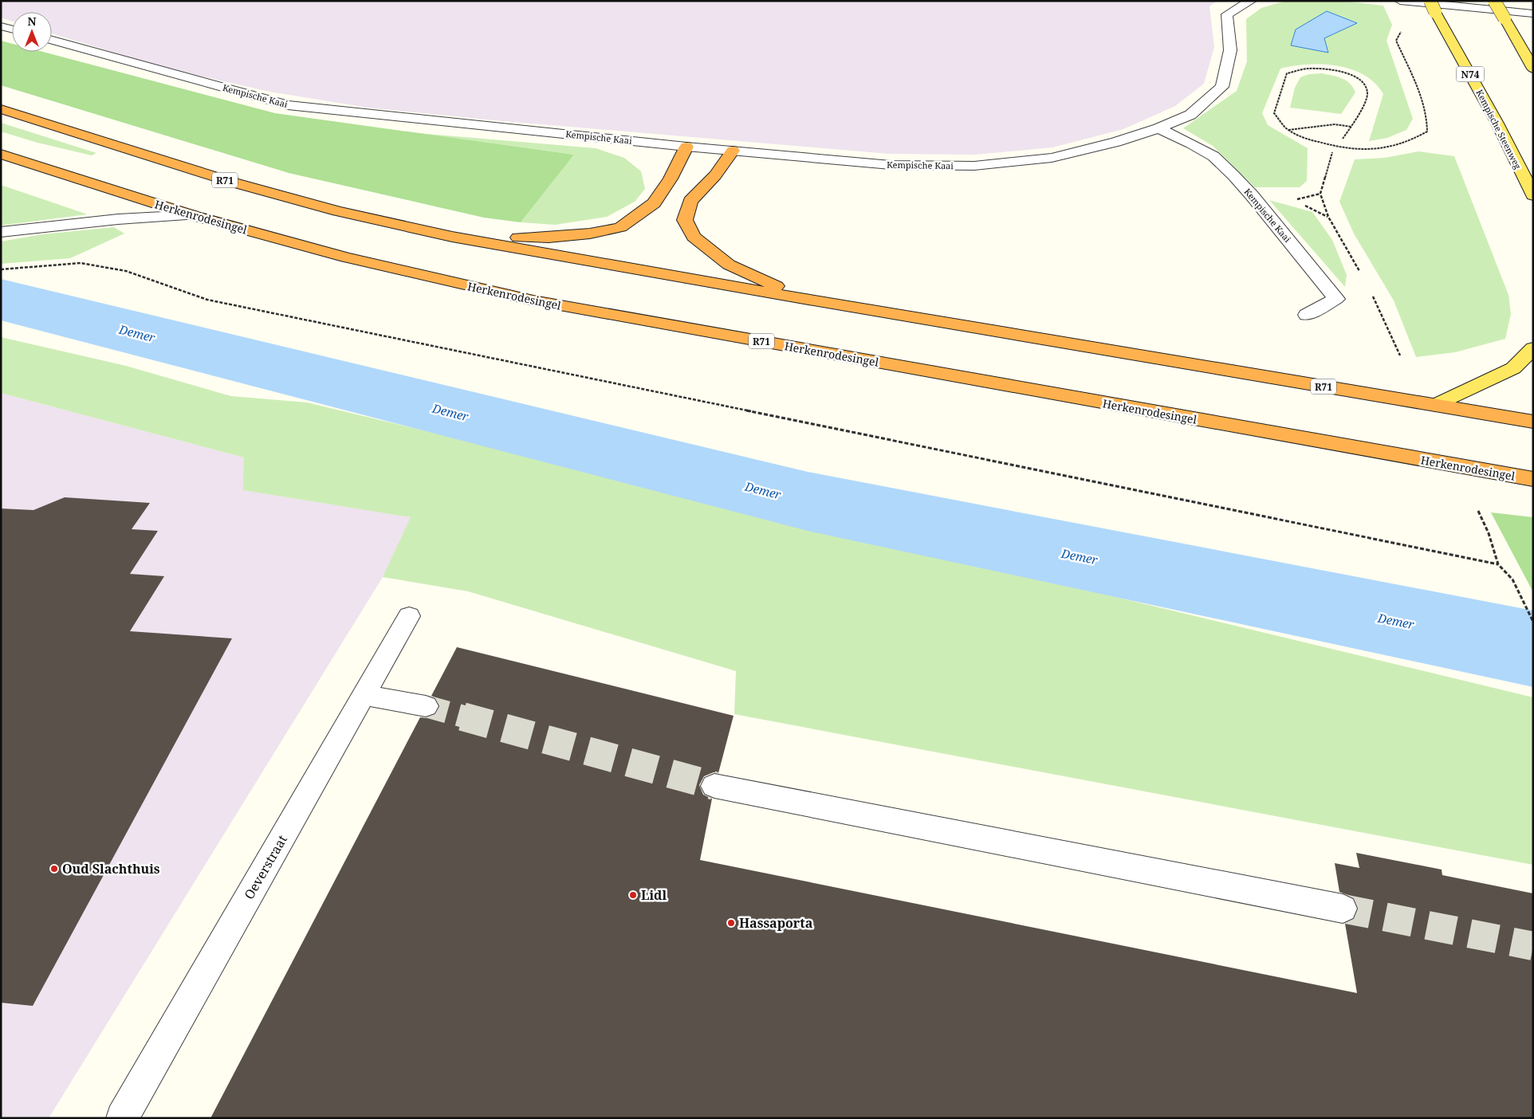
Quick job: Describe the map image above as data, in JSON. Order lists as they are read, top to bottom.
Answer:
{
  "streets": {
    "highway": ["R71", "Herkenrodesingel"],
    "main road": ["N74", "Kempische Steenweg"],
    "street": ["Kempische Kaai", "Oeverstraat"]
  },
  "water": ["Demer"],
  "places": ["Oud Slachthuis", "Lidl", "Hassaporta"],
  "north": "top"
}
